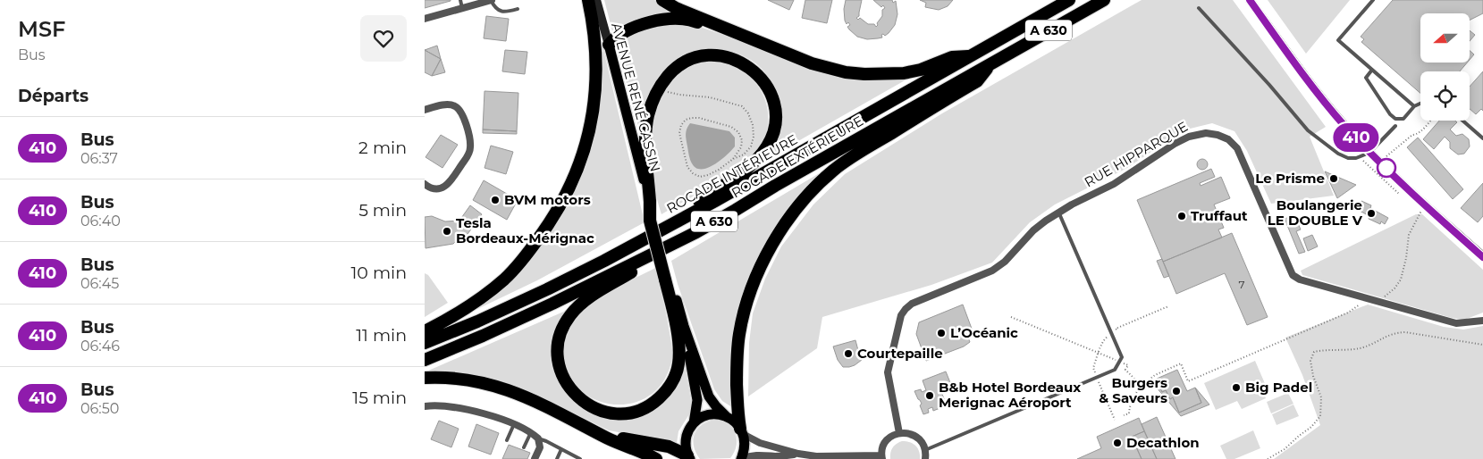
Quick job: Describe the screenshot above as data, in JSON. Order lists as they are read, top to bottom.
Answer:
{
  "streets": {
    "highway": ["A 630", "ROCADE EXTÉRIEURE", "ROCADE INTÉRIEURE"],
    "main road": ["AVENUE RENÉ CASSIN"],
    "street": ["RUE HIPPARQUE"]
  },
  "places": [
    "Le Prisme",
    "BVM motors",
    "Boulangerie LE DOUBLE V",
    "Truffaut",
    "Tesla Bordeaux-Mérignac",
    "L’Océanic",
    "Courtepaille",
    "Big Padel",
    "Burgers & Saveurs",
    "B&b Hotel Bordeaux Merignac Aéroport",
    "Decathlon"
  ],
  "lines": ["bus line 410"],
  "house_numbers": ["7"],
  "north": "left",
  "page": {
    "heading": [
      ["MSF", "Bus"],
      "Départs"
    ],
    "on_map": "410",
    "list": [
      {
        "mark": "410",
        "name": "Bus",
        "note": "06:37",
        "value": "2 min"
      },
      {
        "mark": "410",
        "name": "Bus",
        "note": "06:40",
        "value": "5 min"
      },
      {
        "mark": "410",
        "name": "Bus",
        "note": "06:45",
        "value": "10 min"
      },
      {
        "mark": "410",
        "name": "Bus",
        "note": "06:46",
        "value": "11 min"
      },
      {
        "mark": "410",
        "name": "Bus",
        "note": "06:50",
        "value": "15 min"
      }
    ]
  }
}
